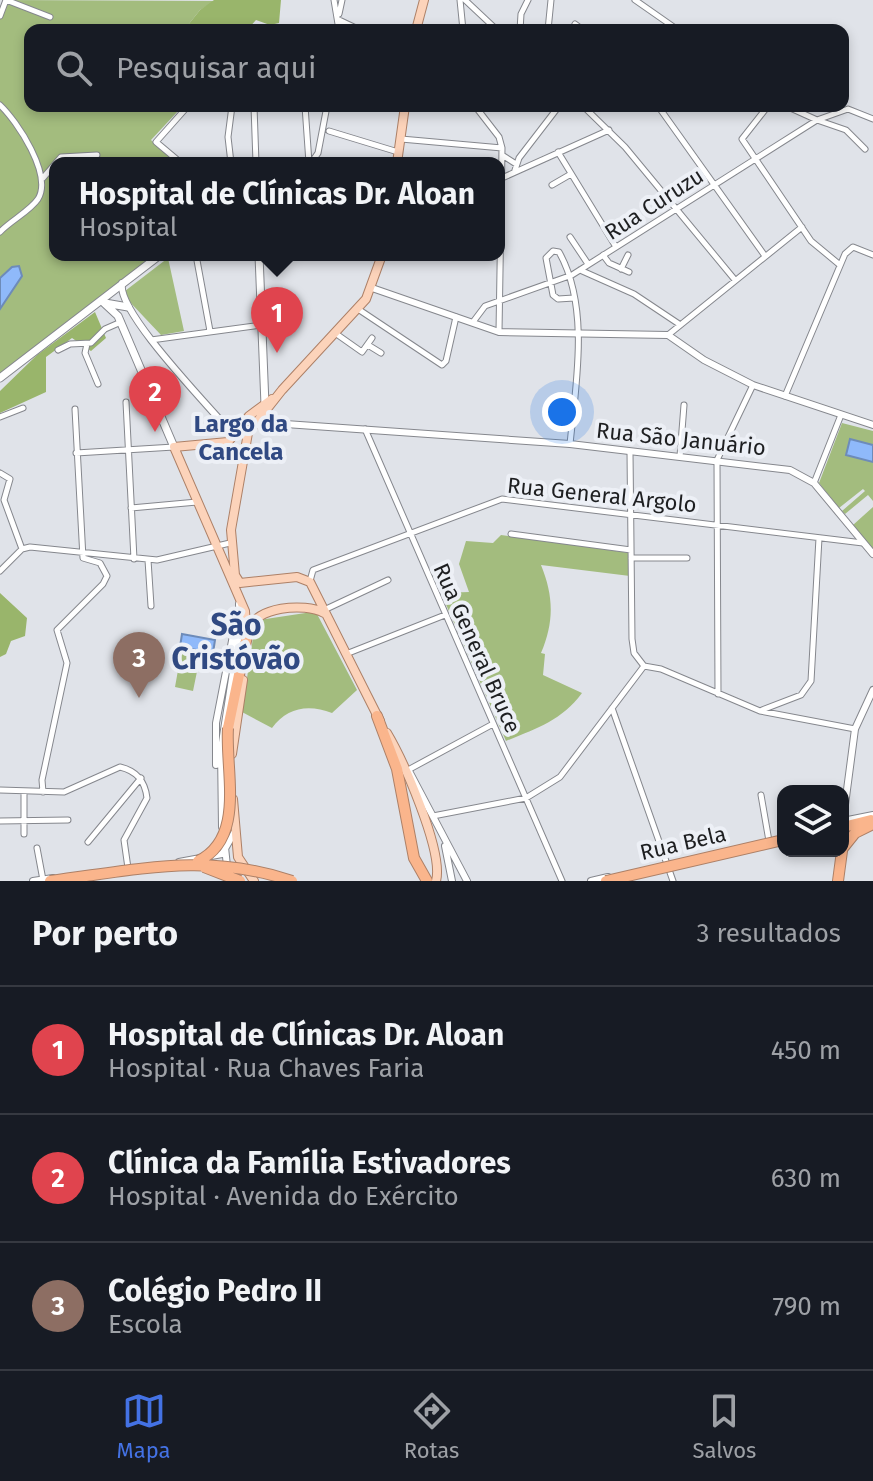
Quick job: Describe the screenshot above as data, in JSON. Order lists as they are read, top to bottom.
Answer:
{
  "streets": {
    "street": [
      "Rua Curuzu",
      "Rua São Januário",
      "Rua General Argolo",
      "Rua General Bruce",
      "Rua Bela"
    ]
  },
  "crossings": [
    ["Rua São Januário", "Rua General Argolo"],
    ["Rua São Januário", "Rua General Bruce"],
    ["Rua General Argolo", "Rua General Bruce"]
  ],
  "districts": ["Largo da Cancela", "São Cristóvão"],
  "page": {
    "search": "Pesquisar aqui",
    "popup": ["Hospital de Clínicas Dr. Aloan", "Hospital"],
    "pins": ["1", "2", "3"],
    "heading": ["Por perto", "3 resultados"],
    "list": [
      {
        "mark": "1",
        "name": "Hospital de Clínicas Dr. Aloan",
        "note": "Hospital · Rua Chaves Faria",
        "value": "450 m"
      },
      {
        "mark": "2",
        "name": "Clínica da Família Estivadores",
        "note": "Hospital · Avenida do Exército",
        "value": "630 m"
      },
      {
        "mark": "3",
        "name": "Colégio Pedro II",
        "note": "Escola",
        "value": "790 m"
      }
    ],
    "nav": ["Mapa", "Rotas", "Salvos"]
  }
}
